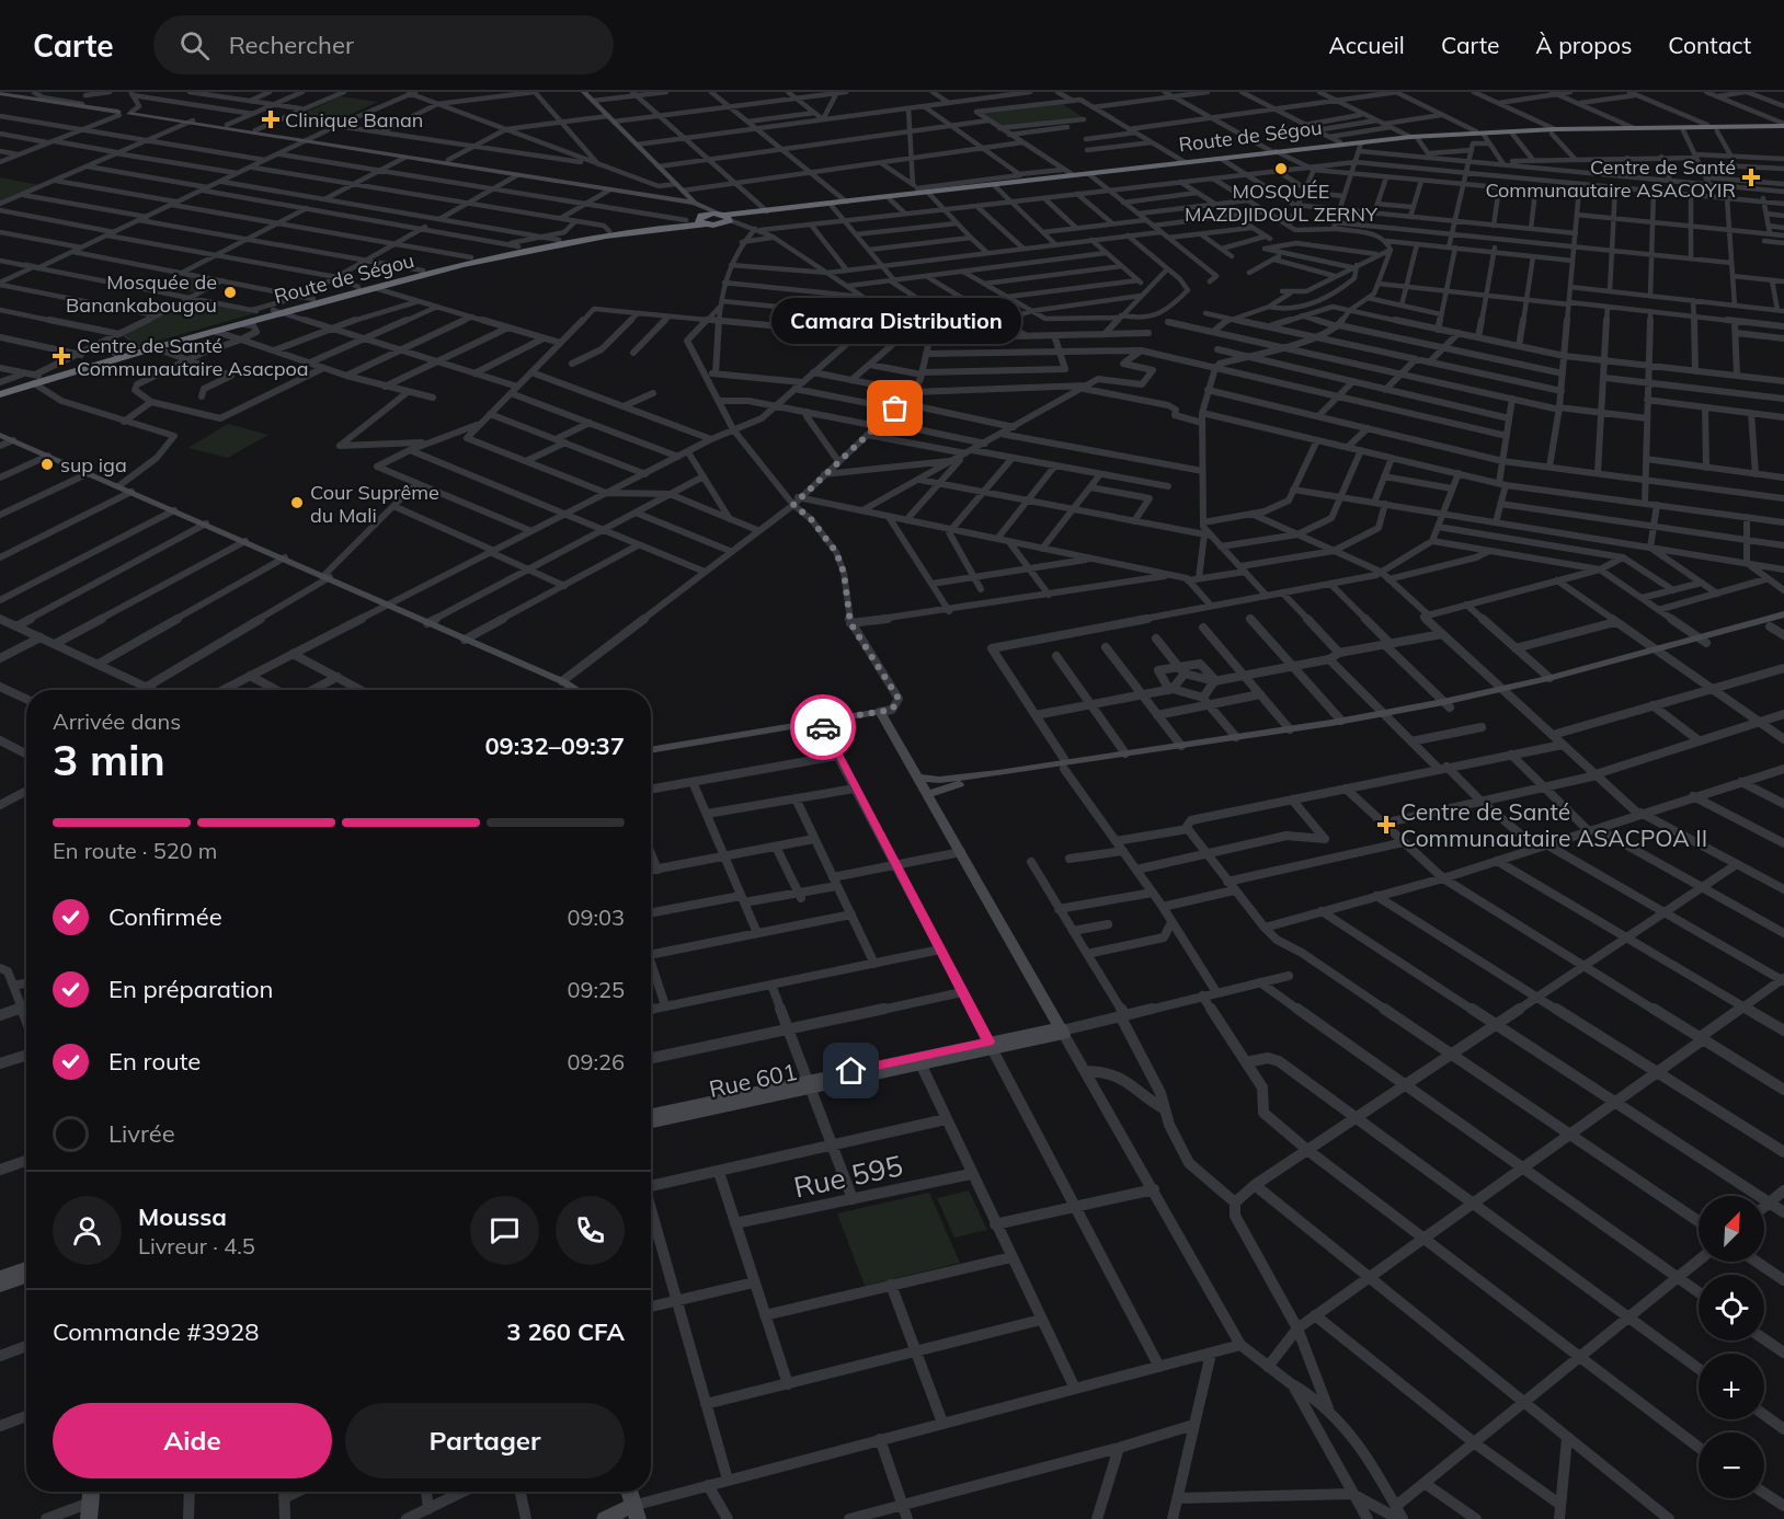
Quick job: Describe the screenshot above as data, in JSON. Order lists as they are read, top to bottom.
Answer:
{
  "streets": {
    "highway": ["Route de Ségou"],
    "street": ["Rue 601", "Rue 595"]
  },
  "places": {
    "health": [
      "Clinique Banan",
      "Centre de Santé Communautaire ASACOYIR",
      "Centre de Santé Communautaire Asacpoa",
      "Centre de Santé Communautaire ASACPOA II"
    ],
    "other": [
      "MOSQUÉE MAZDJIDOUL ZERNY",
      "Mosquée de Banankabougou",
      "Camara Distribution",
      "sup iga",
      "Cour Suprême du Mali"
    ]
  },
  "north": "top right",
  "page": {
    "header": "Carte",
    "search": "Rechercher",
    "nav": [
      "Accueil",
      "Carte",
      "À propos",
      "Contact"
    ],
    "bubble": "Camara Distribution",
    "heading": ["3 min", "Arrivée dans", "09:32–09:37"],
    "panel": [
      "Moussa",
      "Livreur · 4.5",
      "Commande #3928",
      "3 260 CFA"
    ],
    "bar": "En route · 520 m",
    "list": [
      ["Confirmée", "09:03"],
      ["En préparation", "09:25"],
      ["En route", "09:26"],
      "Livrée"
    ],
    "map_buttons": ["+", "−"],
    "buttons": ["Aide", "Partager"]
  }
}
